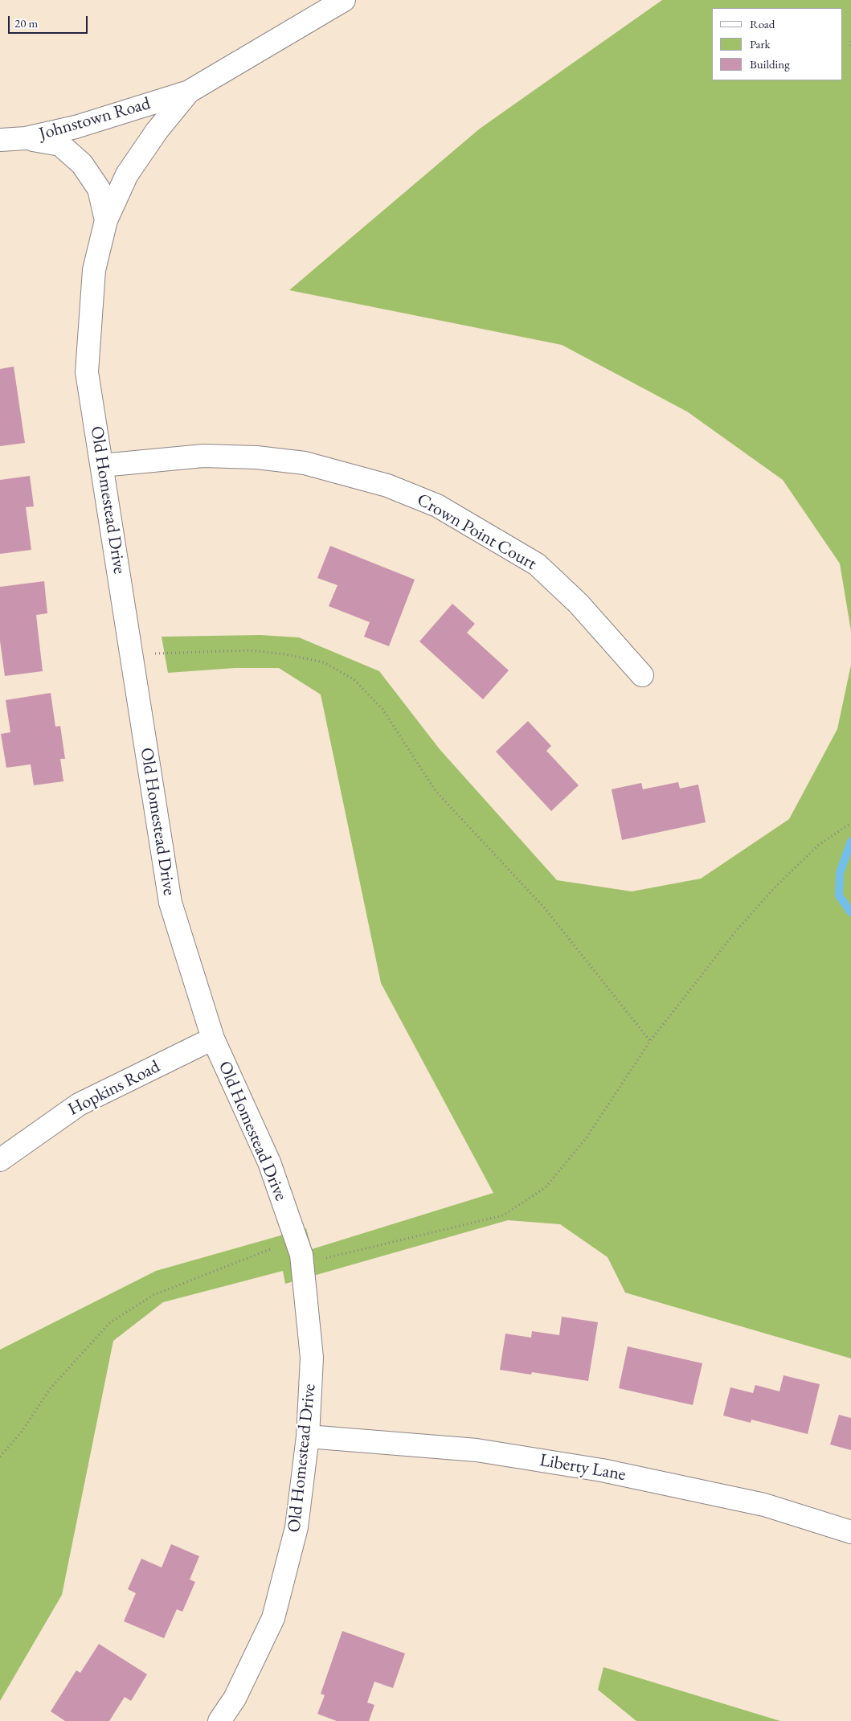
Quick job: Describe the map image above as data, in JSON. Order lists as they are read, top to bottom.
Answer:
{
  "streets": {
    "street": [
      "Johnstown Road",
      "Old Homestead Drive",
      "Crown Point Court",
      "Hopkins Road",
      "Liberty Lane"
    ]
  },
  "crossings": [
    ["Johnstown Road", "Old Homestead Drive"],
    ["Old Homestead Drive", "Crown Point Court"],
    ["Old Homestead Drive", "Hopkins Road"],
    ["Old Homestead Drive", "Liberty Lane"]
  ],
  "legend": ["Road", "Park", "Building"],
  "scale_bar": "20 m"
}
